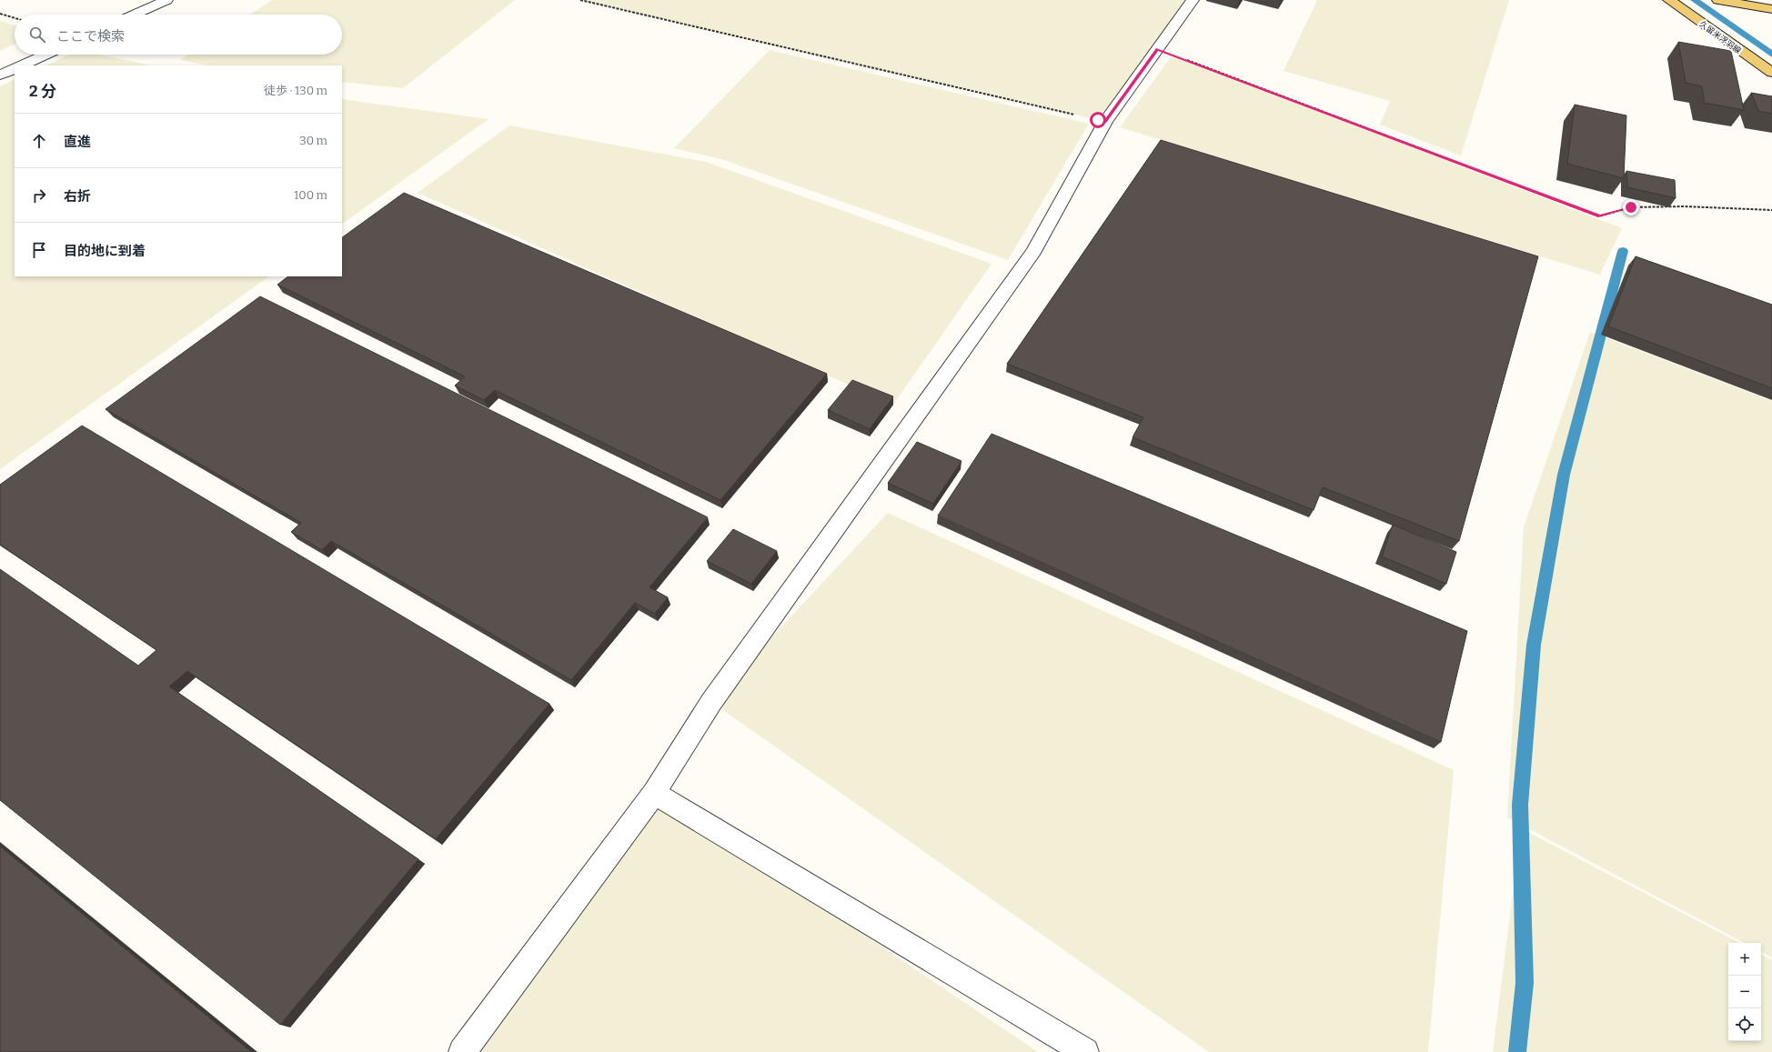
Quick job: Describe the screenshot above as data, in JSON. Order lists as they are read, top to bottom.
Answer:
{
  "streets": {
    "main road": ["久留米浮羽線"]
  },
  "page": {
    "search": "ここで検索",
    "heading": ["2 分", "徒歩 · 130 m"],
    "list": [
      ["直進", "30 m"],
      ["右折", "100 m"],
      "目的地に到着"
    ],
    "map_buttons": ["+", "−"]
  }
}
